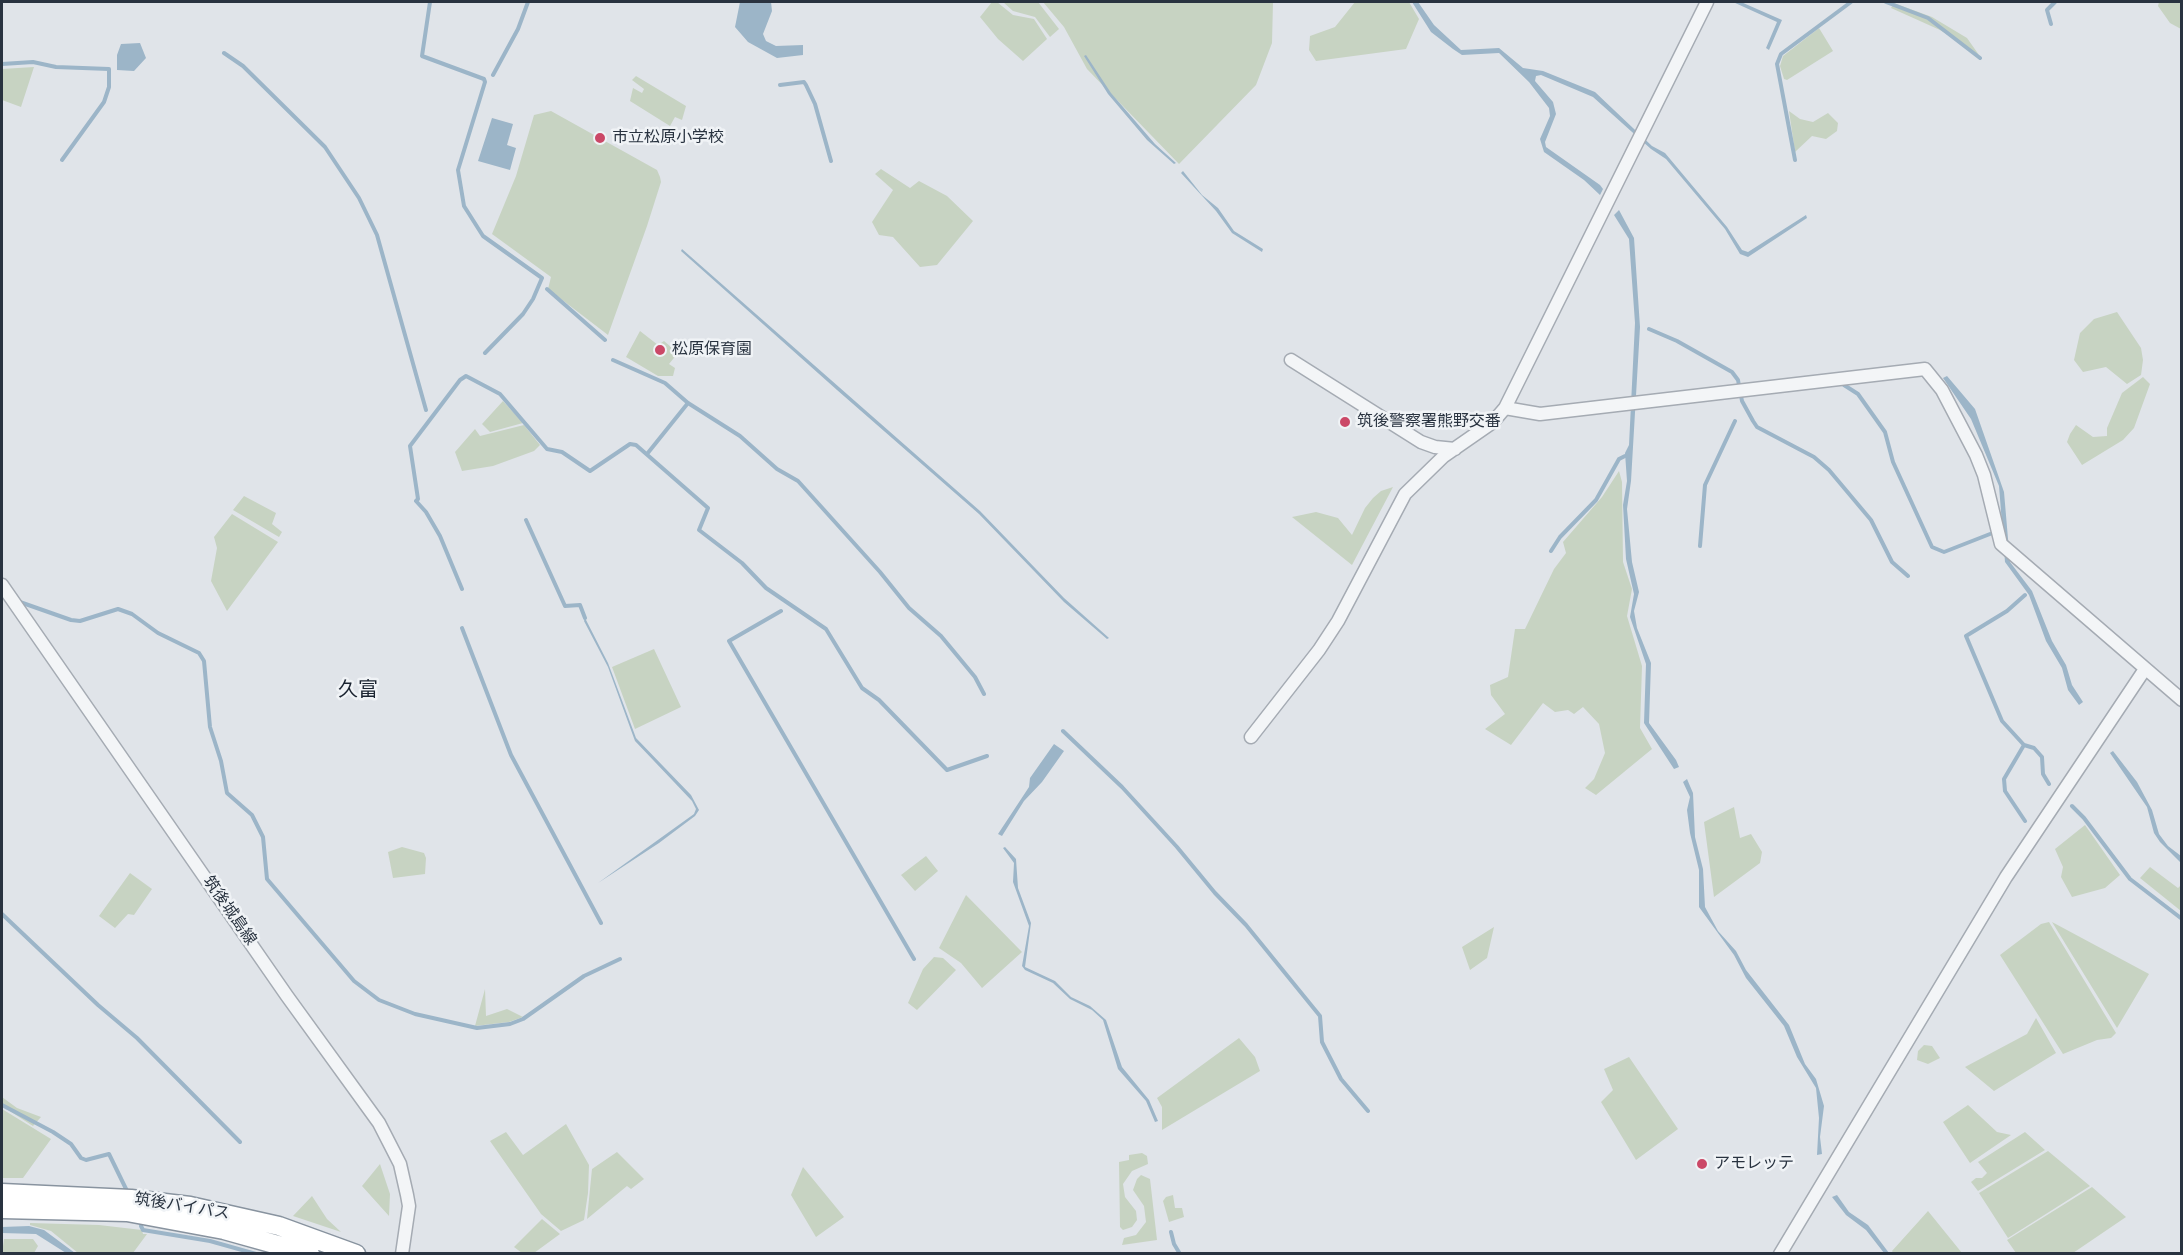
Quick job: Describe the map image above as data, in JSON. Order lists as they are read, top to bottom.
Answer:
{
  "streets": {
    "highway": ["筑後バイパス"],
    "street": ["筑後城島線"]
  },
  "districts": ["久富"],
  "places": [
    "市立松原小学校",
    "松原保育園",
    "筑後警察署熊野交番",
    "アモレッテ"
  ]
}
